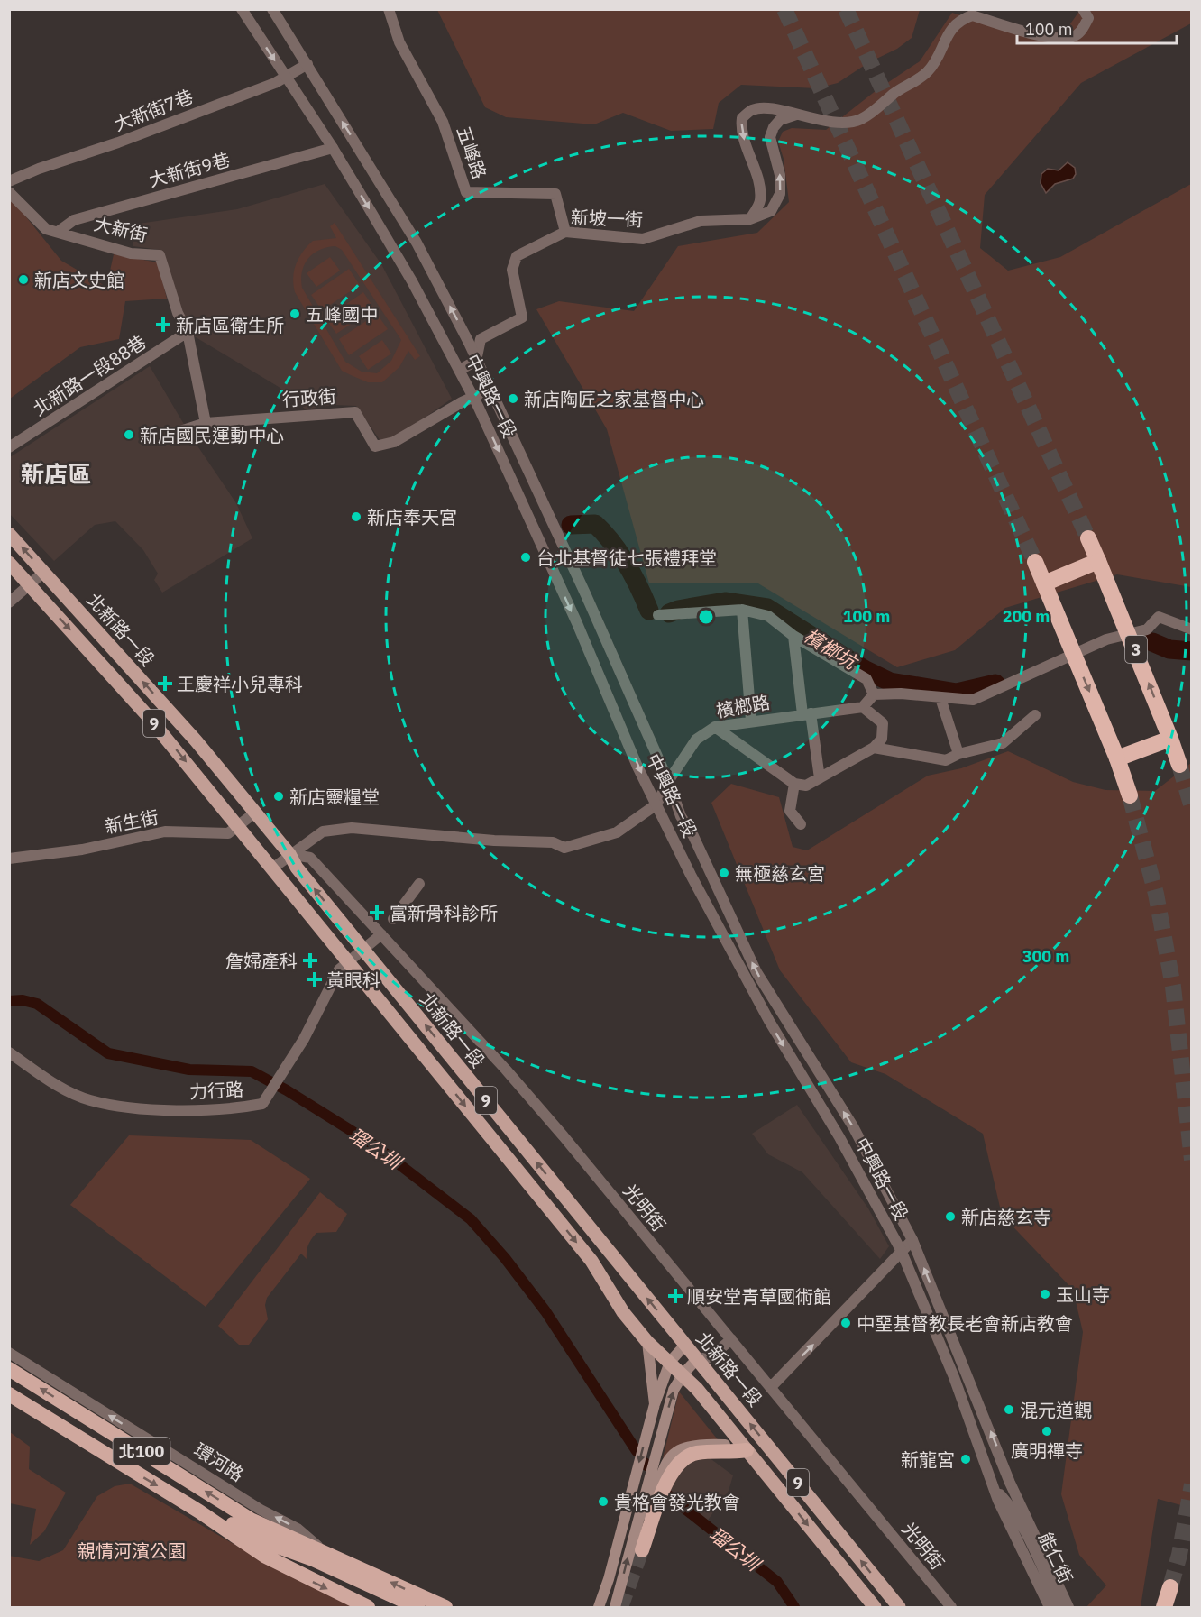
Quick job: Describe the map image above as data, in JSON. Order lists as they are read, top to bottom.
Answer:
{
  "streets": {
    "highway": ["3", "北100", "環河路"],
    "main road": ["北新路一段", "9"],
    "street": [
      "大新街7巷",
      "五峰路",
      "大新街9巷",
      "新坡一街",
      "大新街",
      "北新路一段88巷",
      "中興路一段",
      "行政街",
      "檳榔路",
      "新生街",
      "力行路",
      "光明街",
      "能仁街"
    ]
  },
  "crossings": [
    ["大新街7巷", "中興路一段"],
    ["五峰路", "新坡一街"],
    ["大新街9巷", "大新街"],
    ["大新街9巷", "中興路一段"],
    ["新坡一街", "中興路一段"],
    ["大新街", "北新路一段88巷"],
    ["中興路一段", "行政街"],
    ["中興路一段", "檳榔路"],
    ["北新路一段", "檳榔路"],
    ["北新路一段", "新生街"],
    ["北新路一段", "力行路"],
    ["北新路一段", "光明街"],
    ["檳榔路", "9"],
    ["檳榔路", "光明街"],
    ["9", "新生街"],
    ["9", "力行路"],
    ["力行路", "光明街"]
  ],
  "one_way": ["環河路"],
  "districts": ["新店區"],
  "water": ["檳榔坑", "瑠公圳"],
  "parks": ["親情河濱公園"],
  "places": {
    "other": [
      "新店文史館",
      "五峰國中",
      "新店陶匠之家基督中心",
      "新店國民運動中心",
      "新店奉天宮",
      "台北基督徒七張禮拜堂",
      "新店靈糧堂",
      "無極慈玄宮",
      "新店慈玄寺",
      "玉山寺",
      "中堊基督教長老會新店教會",
      "混元道觀",
      "廣明禪寺",
      "新龍宮",
      "貴格會發光教會"
    ],
    "health": [
      "新店區衛生所",
      "王慶祥小兒專科",
      "富新骨科診所",
      "詹婦產科",
      "黃眼科",
      "順安堂青草國術館"
    ]
  },
  "scale_bar": "100 m",
  "rings": ["100 m", "200 m", "300 m"]
}
